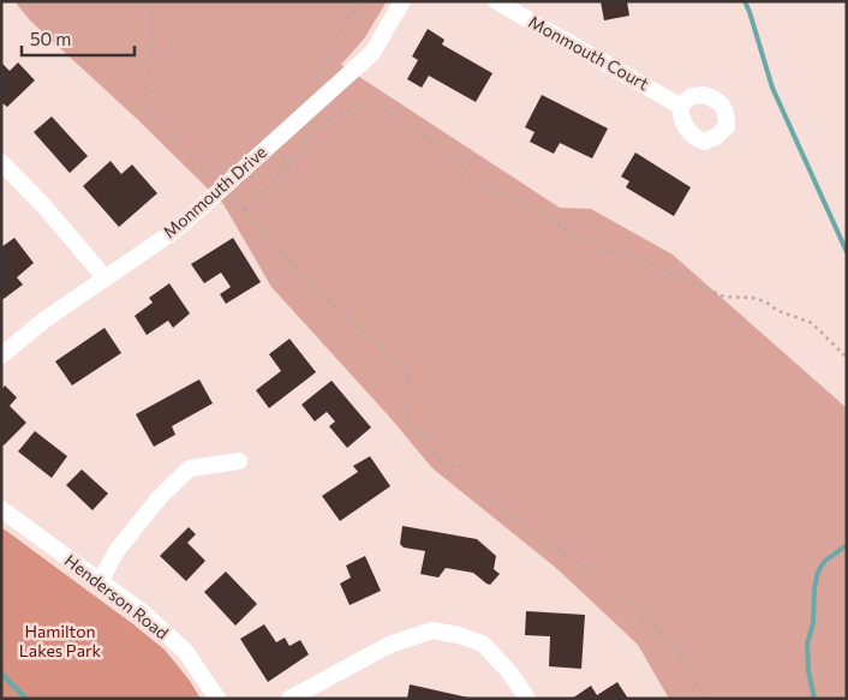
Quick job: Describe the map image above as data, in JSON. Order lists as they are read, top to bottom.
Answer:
{
  "streets": {
    "street": ["Monmouth Court", "Monmouth Drive", "Henderson Road"]
  },
  "parks": ["Hamilton Lakes Park"],
  "scale_bar": "50 m"
}
